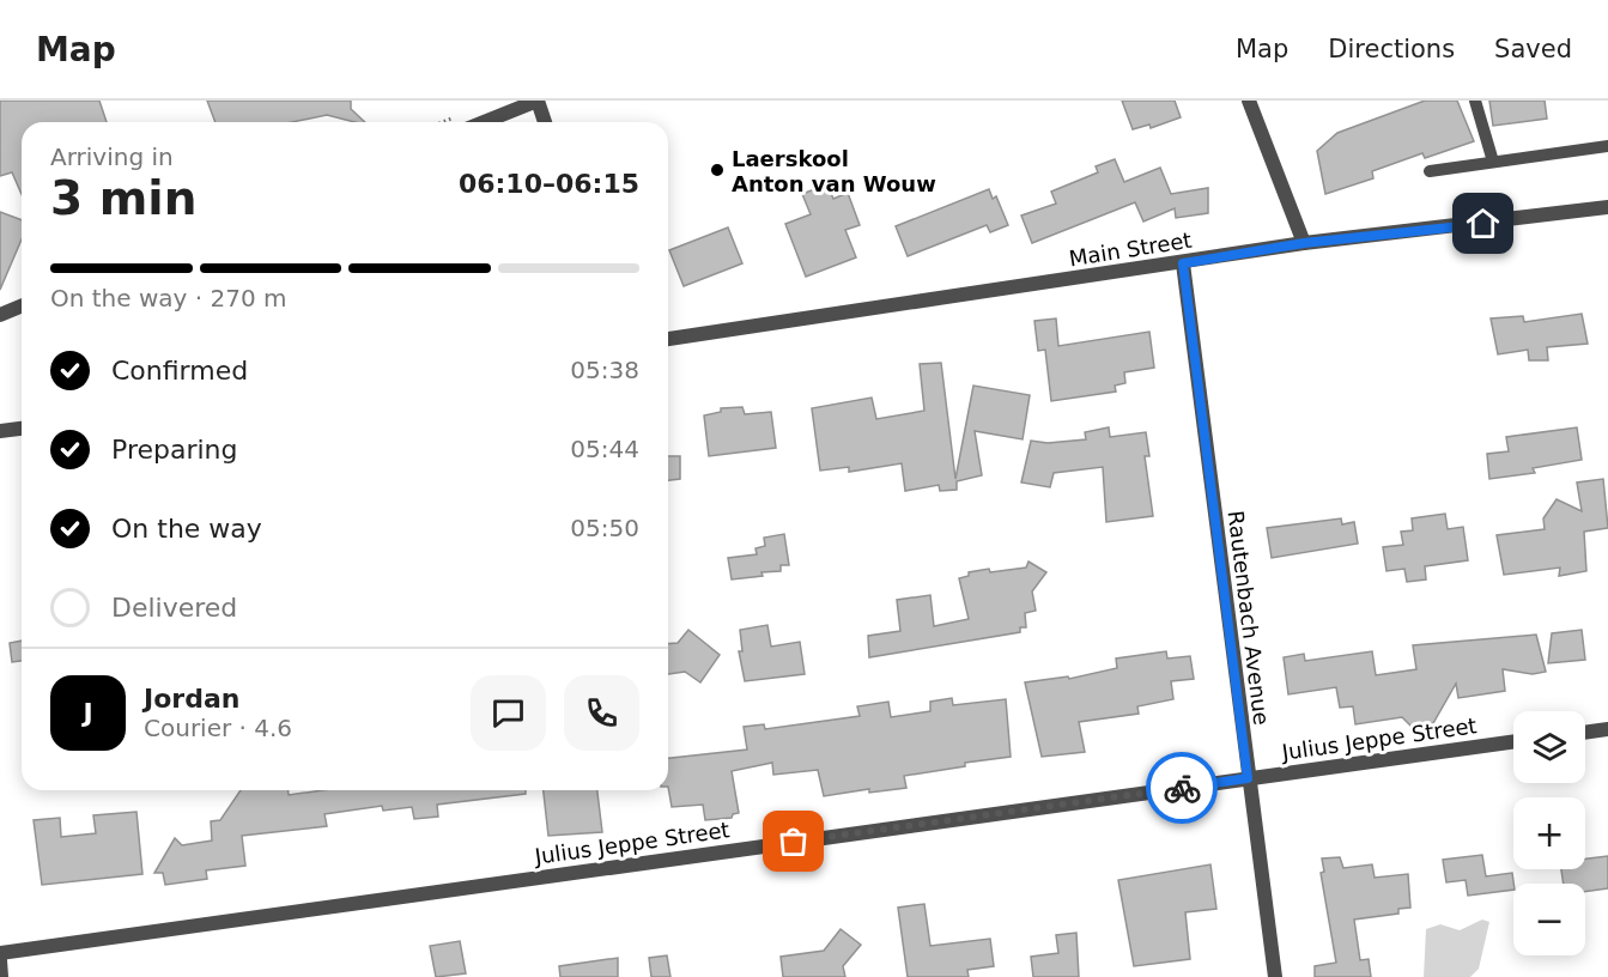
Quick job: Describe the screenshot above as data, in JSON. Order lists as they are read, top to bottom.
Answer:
{
  "streets": {
    "street": ["Main Street", "Rautenbach Avenue", "Julius Jeppe Street"]
  },
  "crossings": [
    ["Main Street", "Rautenbach Avenue"],
    ["Rautenbach Avenue", "Julius Jeppe Street"]
  ],
  "places": ["Laerskool Anton van Wouw"],
  "page": {
    "header": "Map",
    "nav": ["Map", "Directions", "Saved"],
    "heading": ["3 min", "Arriving in", "06:10–06:15"],
    "panel": ["Jordan", "Courier · 4.6"],
    "bar": "On the way · 270 m",
    "list": [
      ["Confirmed", "05:38"],
      ["Preparing", "05:44"],
      ["On the way", "05:50"],
      "Delivered"
    ],
    "round": "J",
    "map_buttons": ["+", "−"]
  }
}
